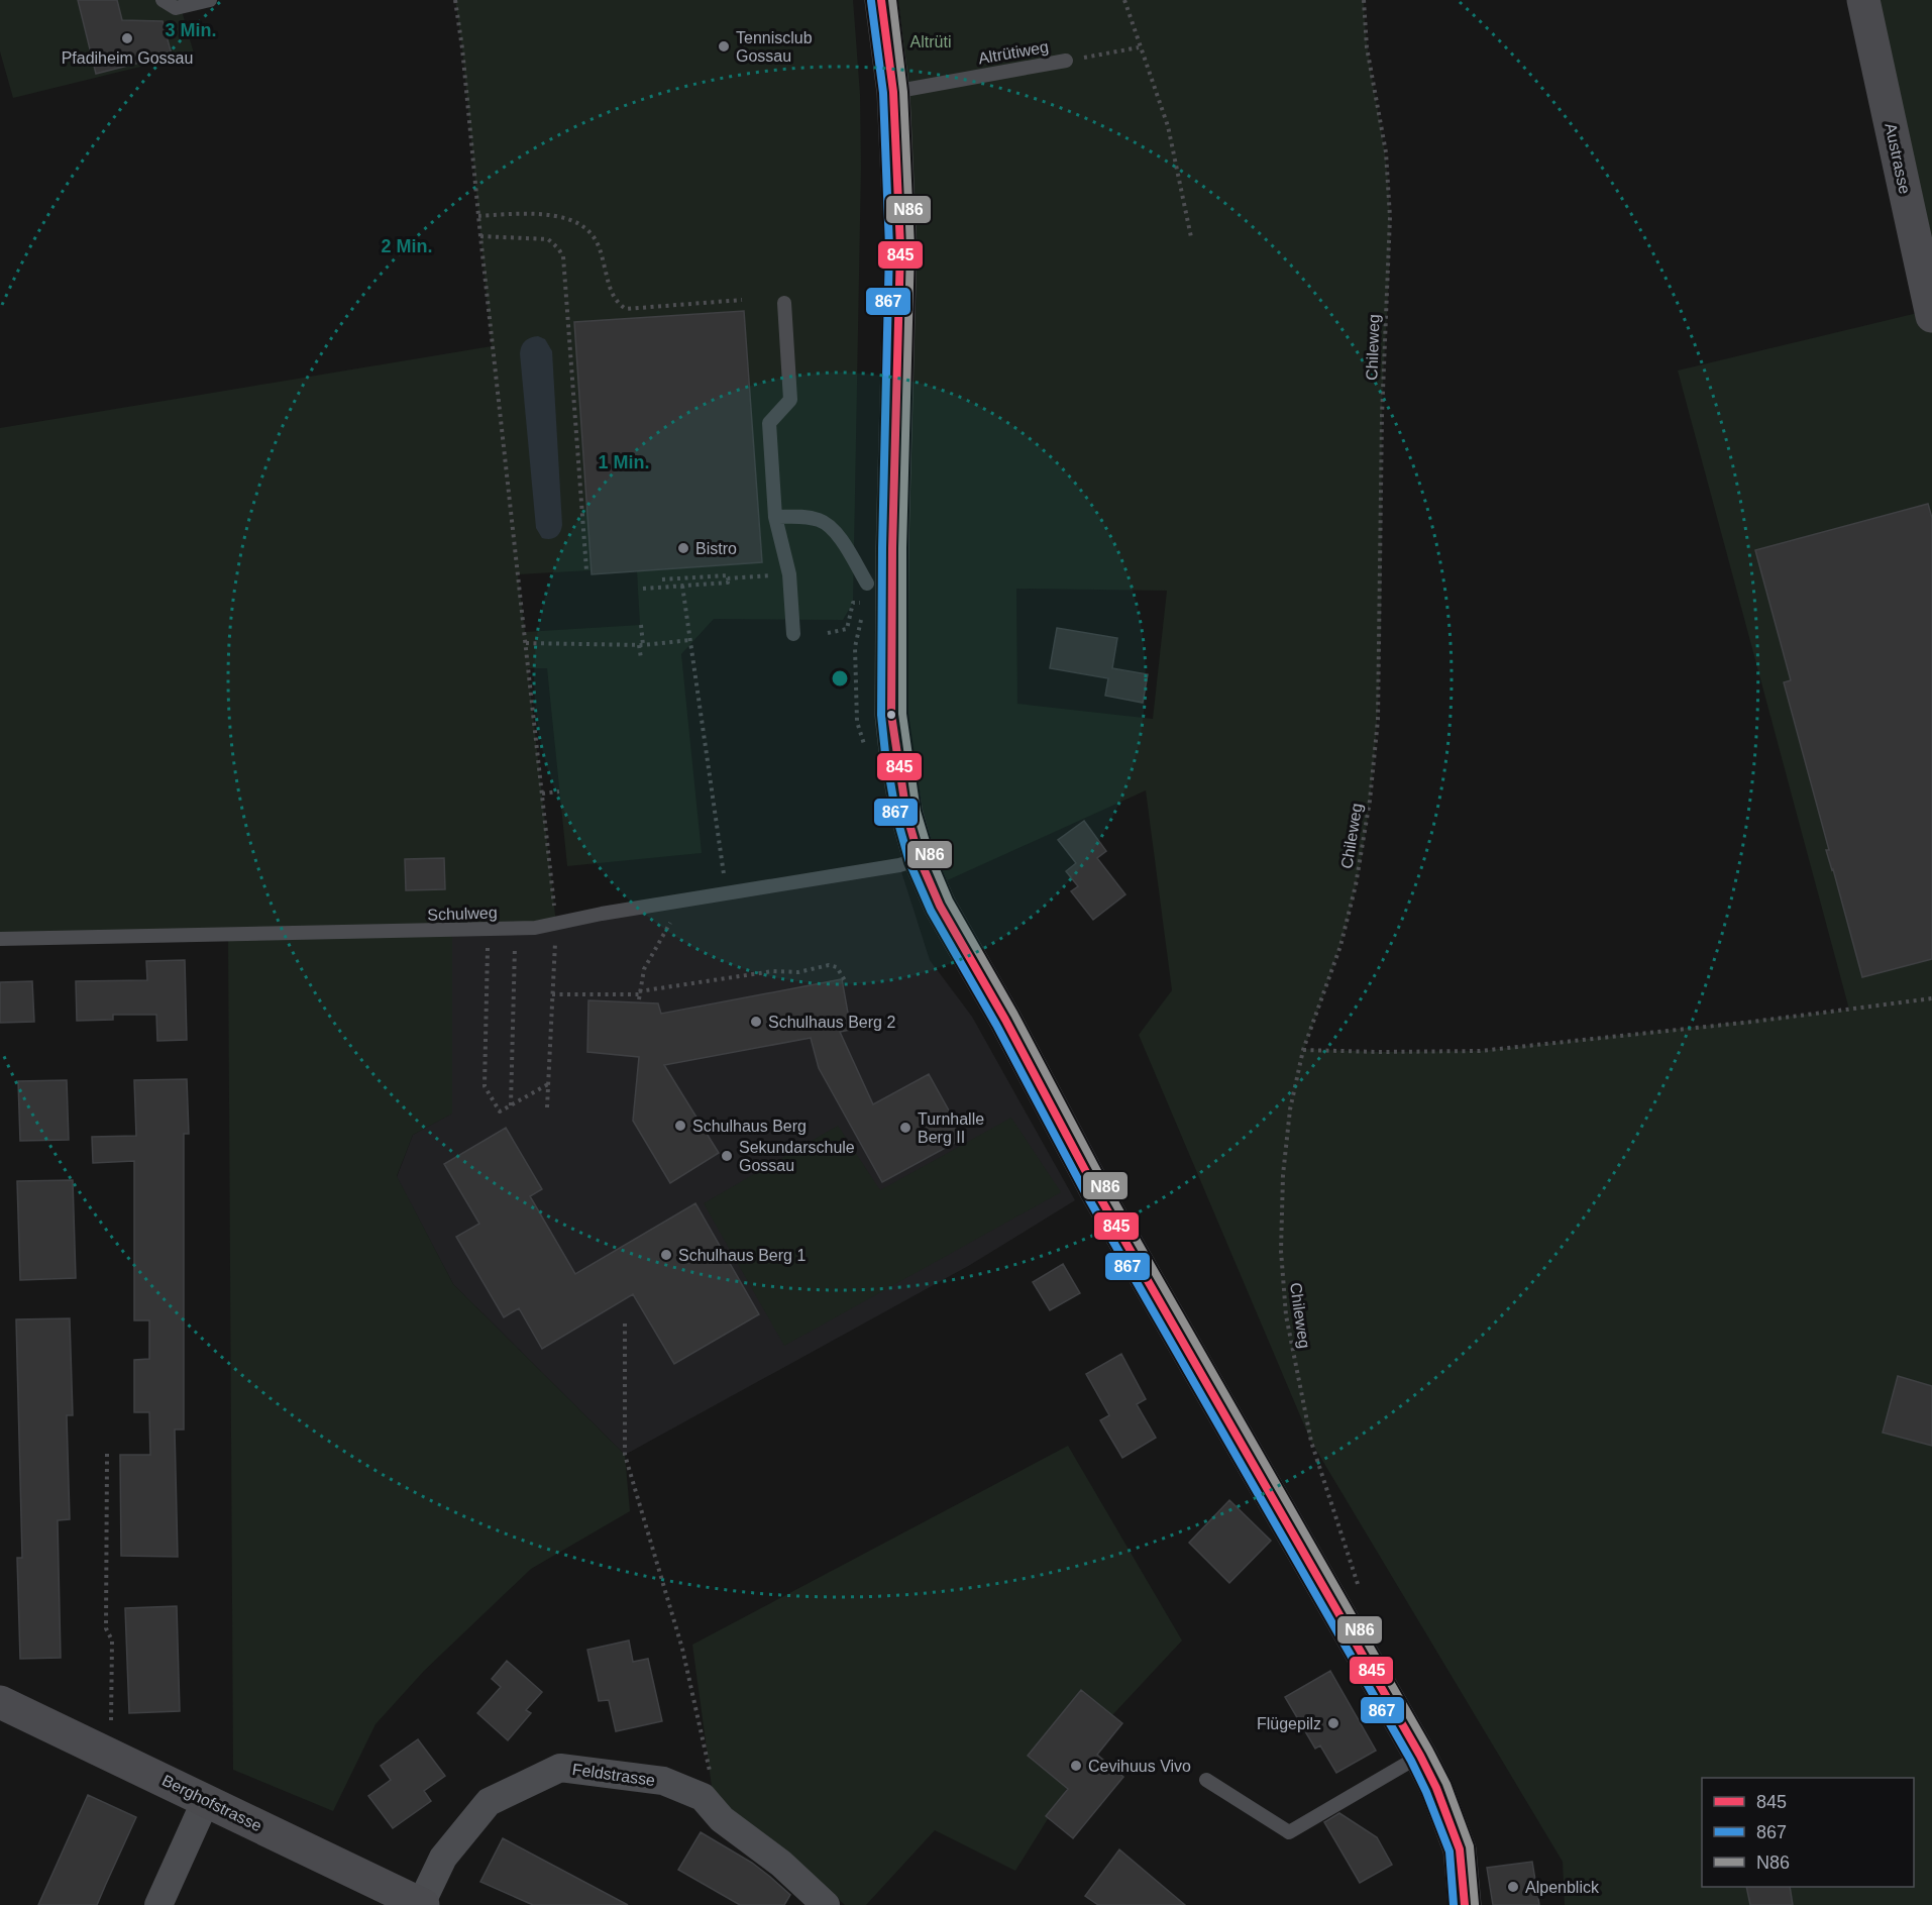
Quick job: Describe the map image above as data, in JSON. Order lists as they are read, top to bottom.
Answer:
{
  "streets": {
    "street": ["Austrasse", "Feldstrasse", "Berghofstrasse"],
    "lane": ["Altrütiweg", "Schulweg"],
    "path": ["Chileweg"]
  },
  "crossings": [
    ["Feldstrasse", "Berghofstrasse"]
  ],
  "parks": ["Altrüti"],
  "places": [
    "Pfadiheim Gossau",
    "Tennisclub Gossau",
    "Bistro",
    "Schulhaus Berg 2",
    "Schulhaus Berg",
    "Turnhalle Berg II",
    "Sekundarschule Gossau",
    "Schulhaus Berg 1",
    "Flügepilz",
    "Cevihuus Vivo",
    "Alpenblick"
  ],
  "lines": ["transit line 845", "transit line N86", "transit line 867"],
  "legend": ["845", "867", "N86"],
  "rings": ["3 Min.", "2 Min.", "1 Min."]
}
